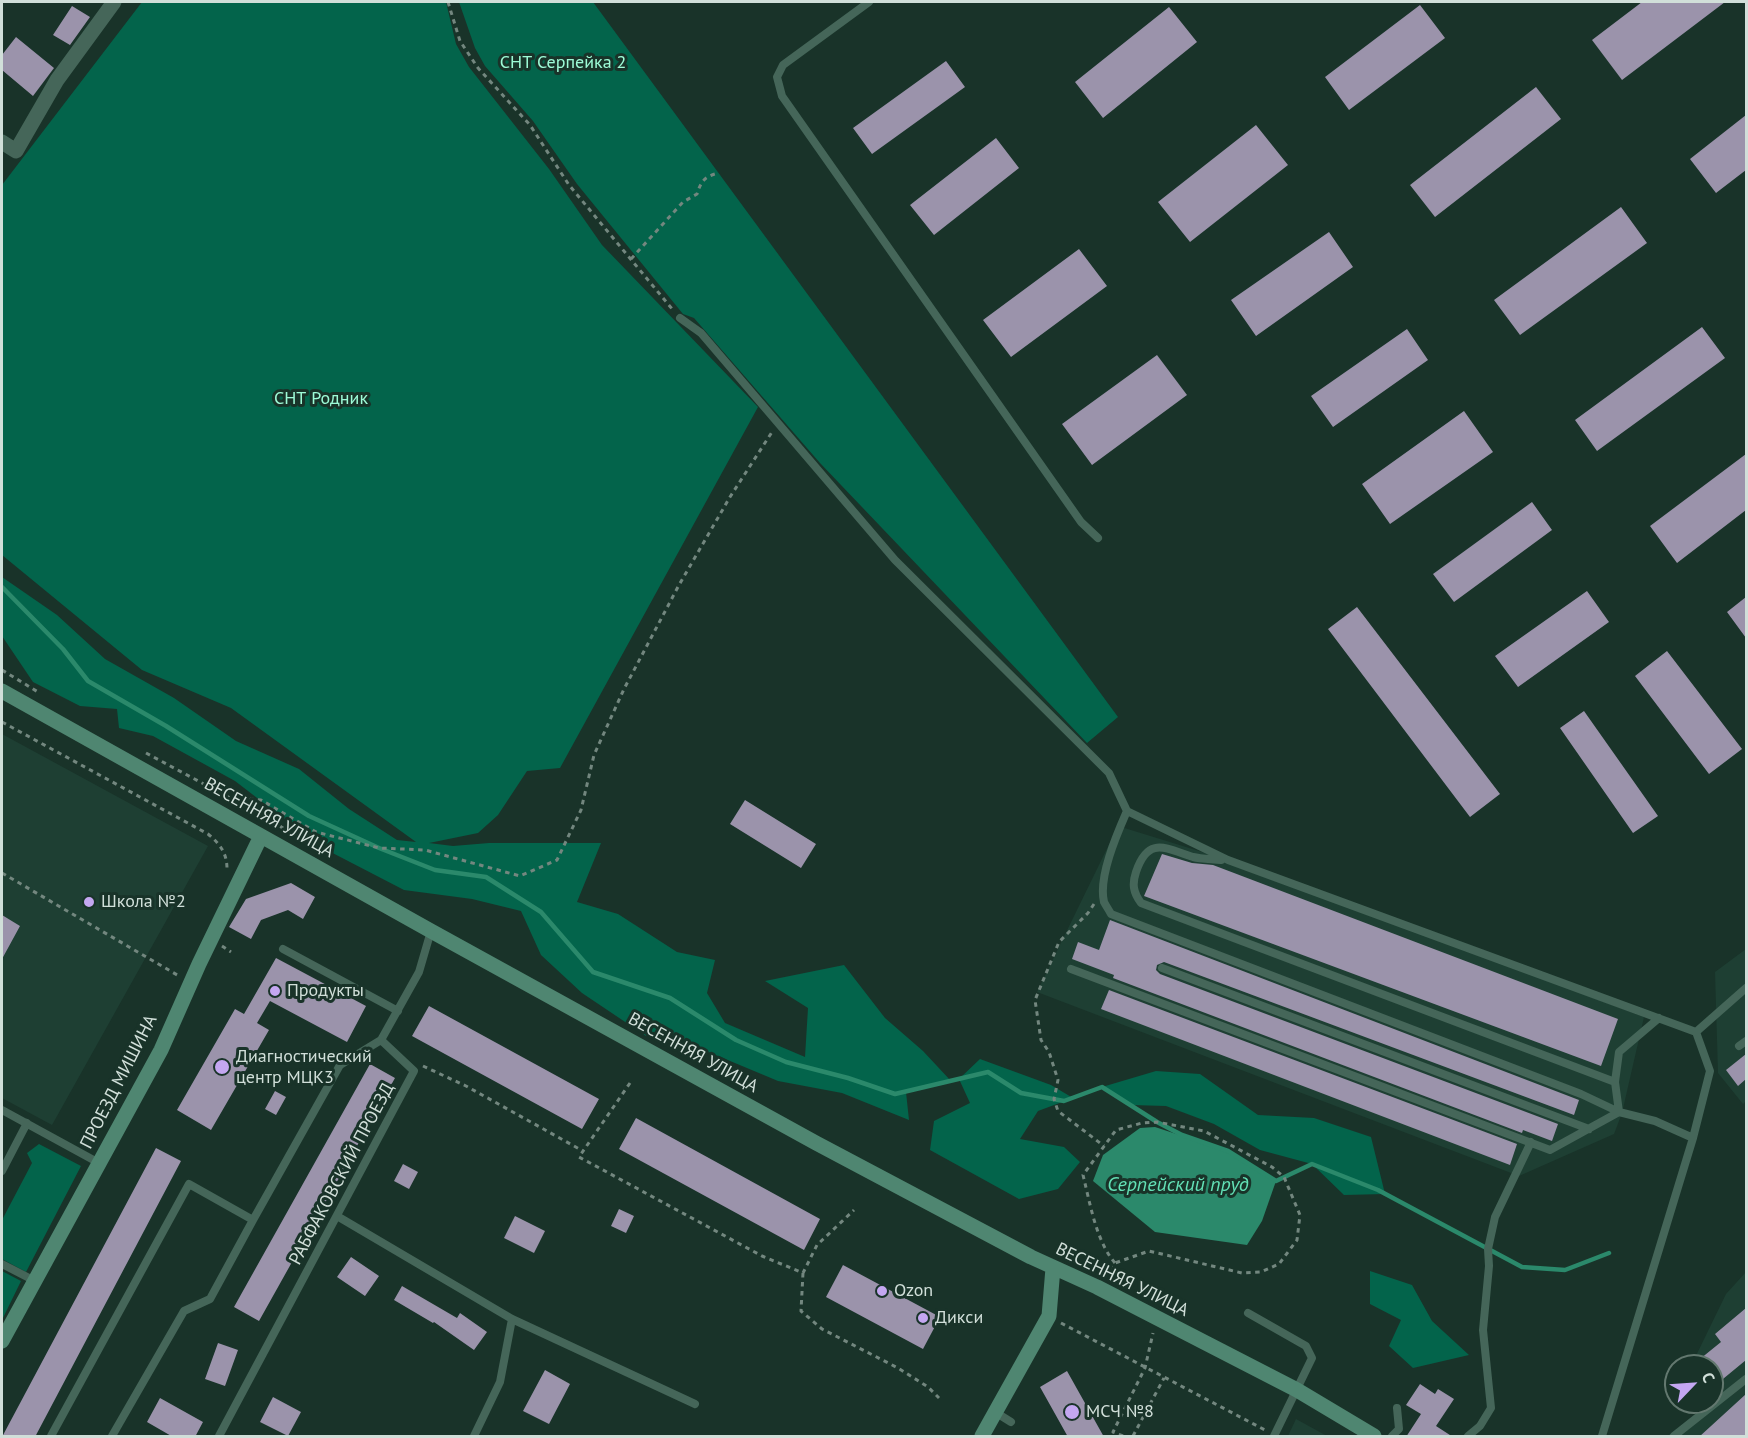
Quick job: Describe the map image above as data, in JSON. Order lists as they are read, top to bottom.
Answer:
{
  "streets": {
    "street": ["ВЕСЕННЯЯ УЛИЦА", "ПРОЕЗД МИШИНА"],
    "lane": ["РАБФАКОВСКИЙ ПРОЕЗД"]
  },
  "crossings": [
    ["ВЕСЕННЯЯ УЛИЦА", "ПРОЕЗД МИШИНА"]
  ],
  "water": ["Серпейский пруд"],
  "parks": ["СНТ Серпейка 2", "СНТ Родник"],
  "places": [
    "Школа №2",
    "Продукты",
    "Диагностический центр МЦК3",
    "Ozon",
    "Дикси",
    "МСЧ №8"
  ],
  "north": "top right"
}
